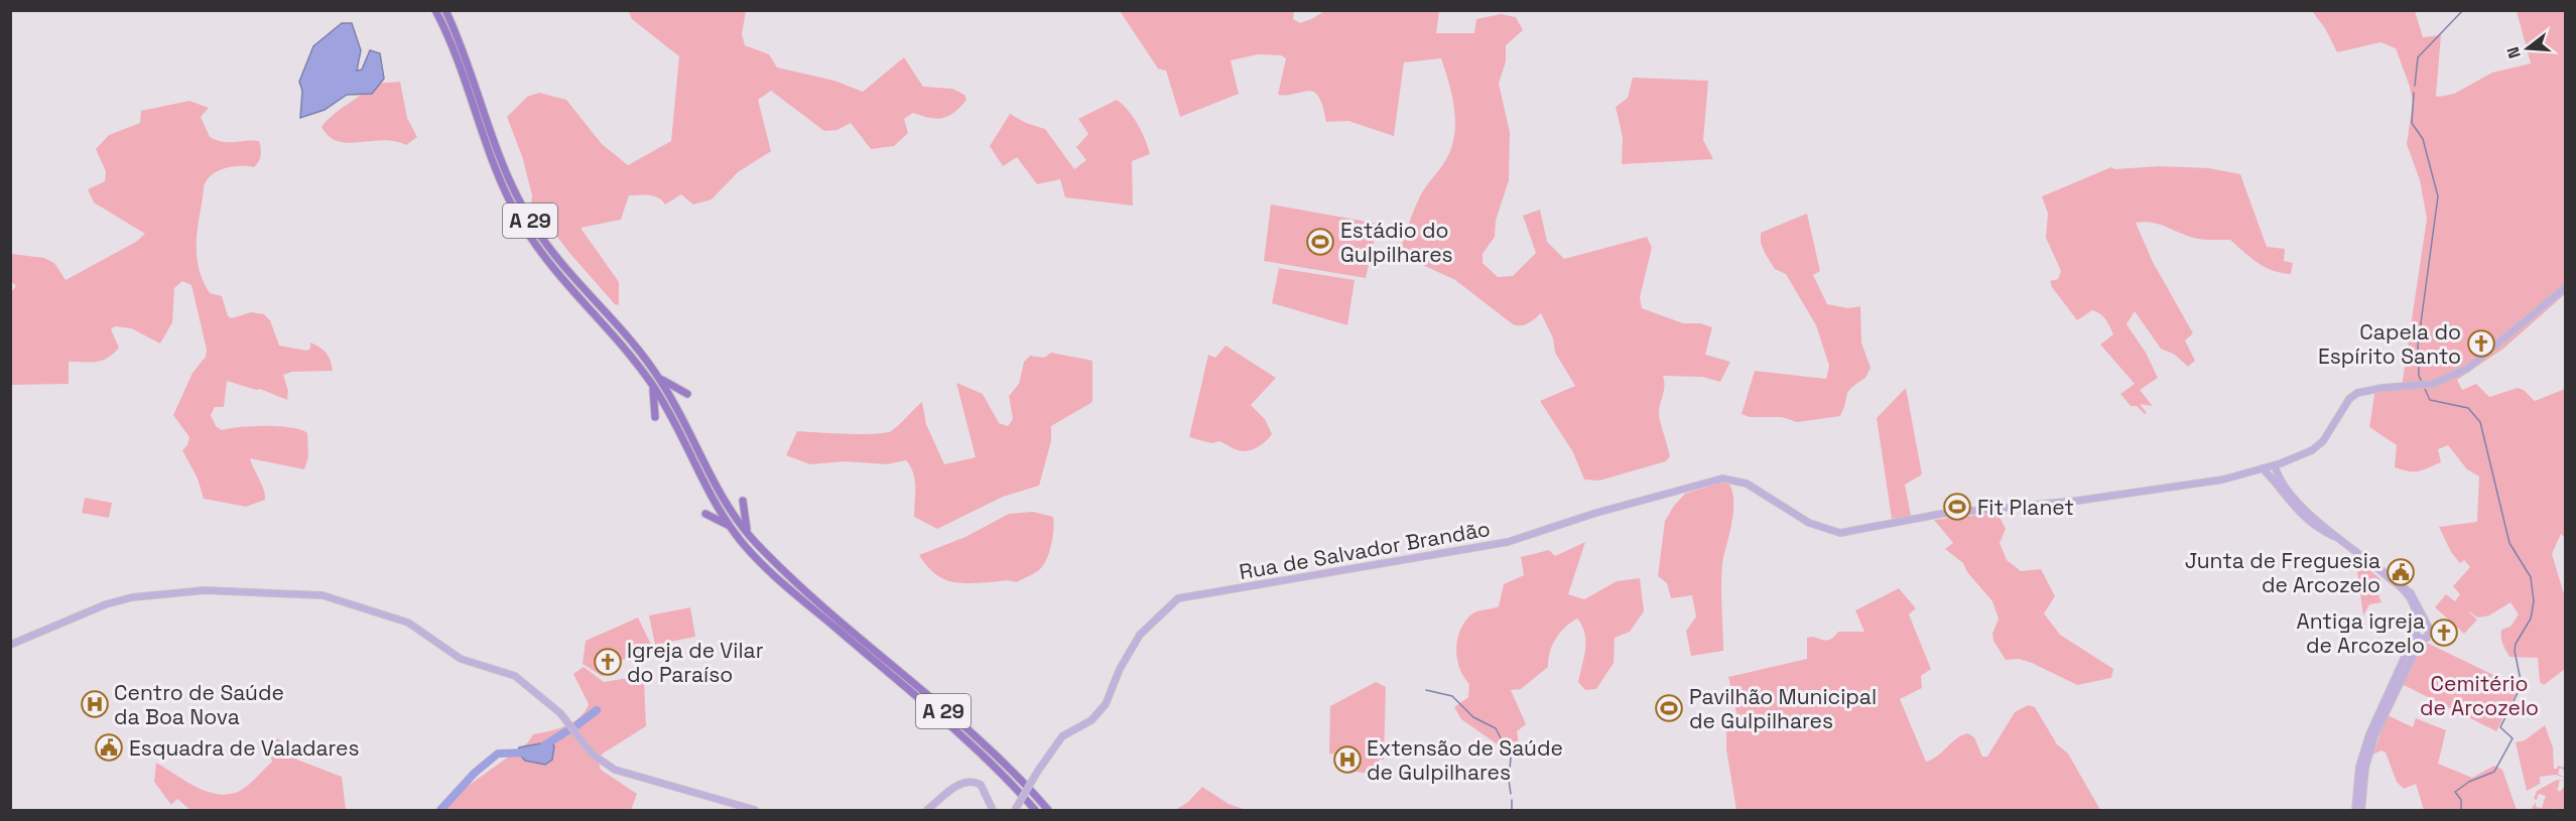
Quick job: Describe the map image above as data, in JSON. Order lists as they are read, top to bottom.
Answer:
{
  "streets": {
    "highway": ["A 29"],
    "main road": ["Rua de Salvador Brandão"]
  },
  "parks": ["Cemitério de Arcozelo"],
  "places": {
    "sports": ["Estádio do Gulpilhares", "Fit Planet", "Pavilhão Municipal de Gulpilhares"],
    "church": ["Capela do Espírito Santo", "Antiga igreja de Arcozelo", "Igreja de Vilar do Paraíso"],
    "public building": ["Junta de Freguesia de Arcozelo", "Esquadra de Valadares"],
    "hospital": ["Centro de Saúde da Boa Nova", "Extensão de Saúde de Gulpilhares"]
  },
  "north": "left"
}
